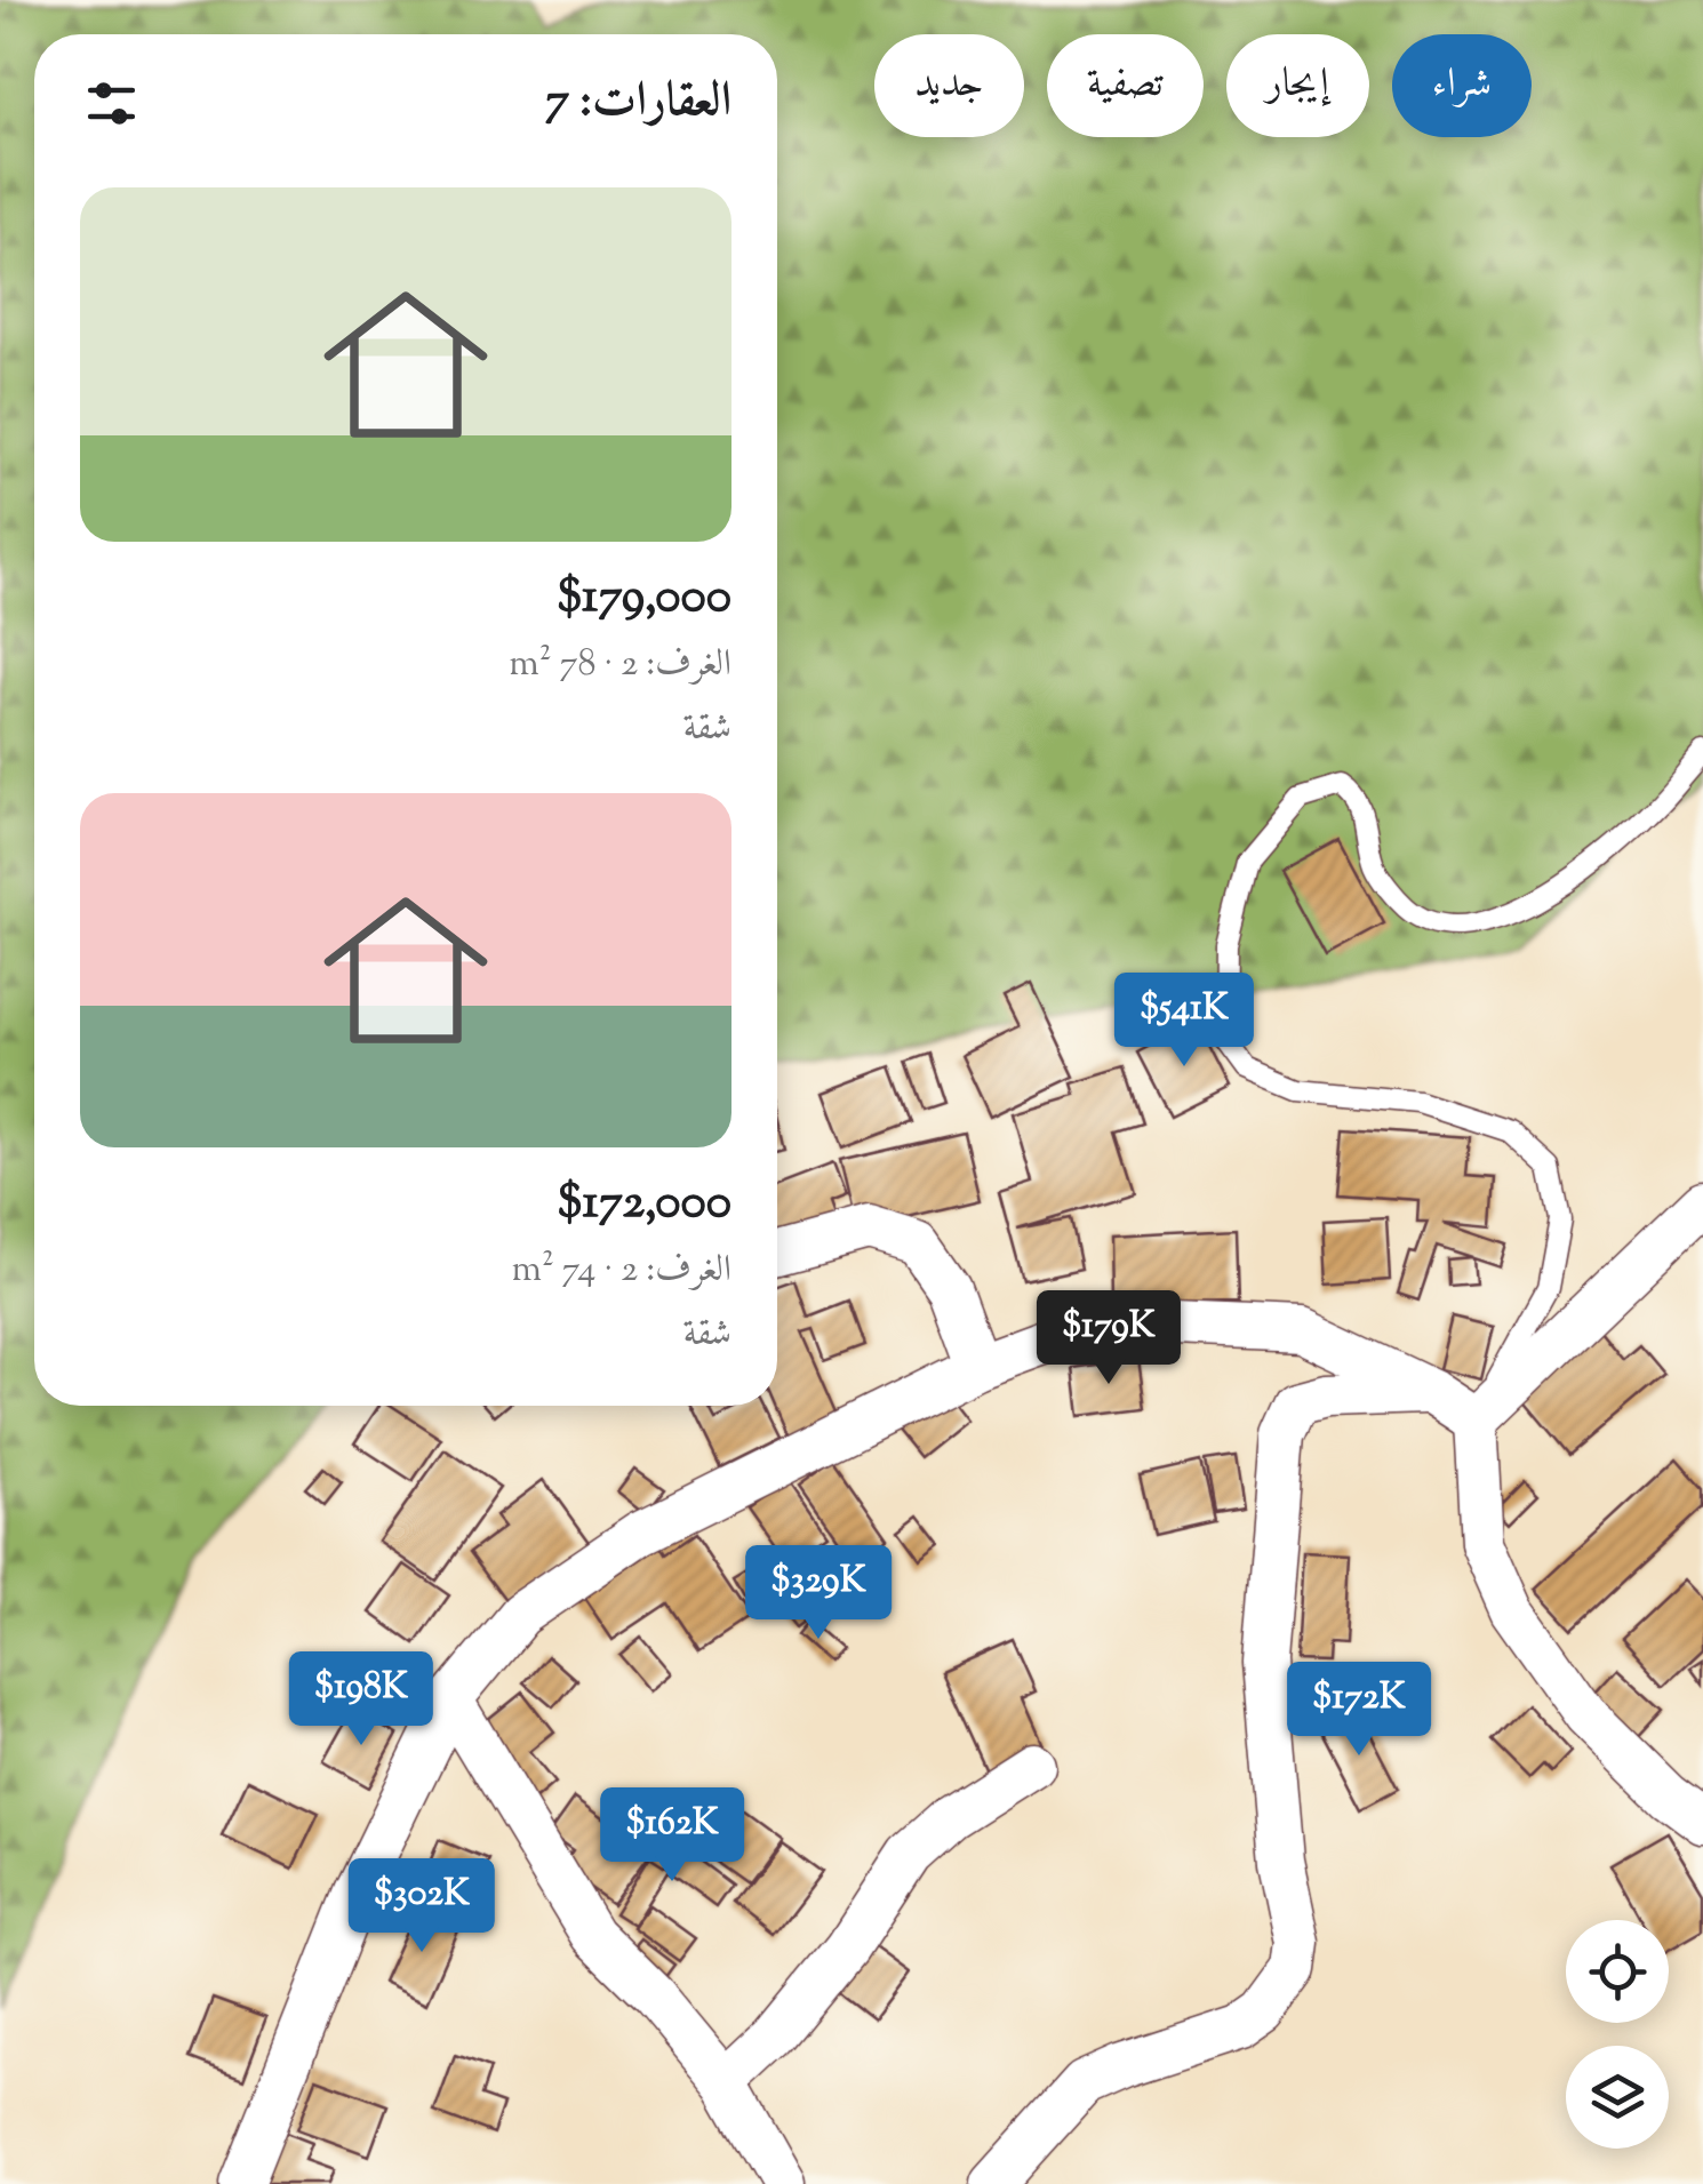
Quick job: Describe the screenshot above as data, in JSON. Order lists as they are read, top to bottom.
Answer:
{
  "page": {
    "chip": [
      "شراء",
      "إيجار",
      "تصفية",
      "جديد"
    ],
    "heading": "العقارات: 7",
    "list": [
      {
        "name": "$179,000",
        "note": "الغرف: 2 · 78 m² · شقة"
      },
      {
        "name": "$172,000",
        "note": "الغرف: 2 · 74 m² · شقة"
      }
    ],
    "price": [
      "$541K",
      "$179K",
      "$329K",
      "$198K",
      "$172K",
      "$162K",
      "$302K"
    ]
  }
}
